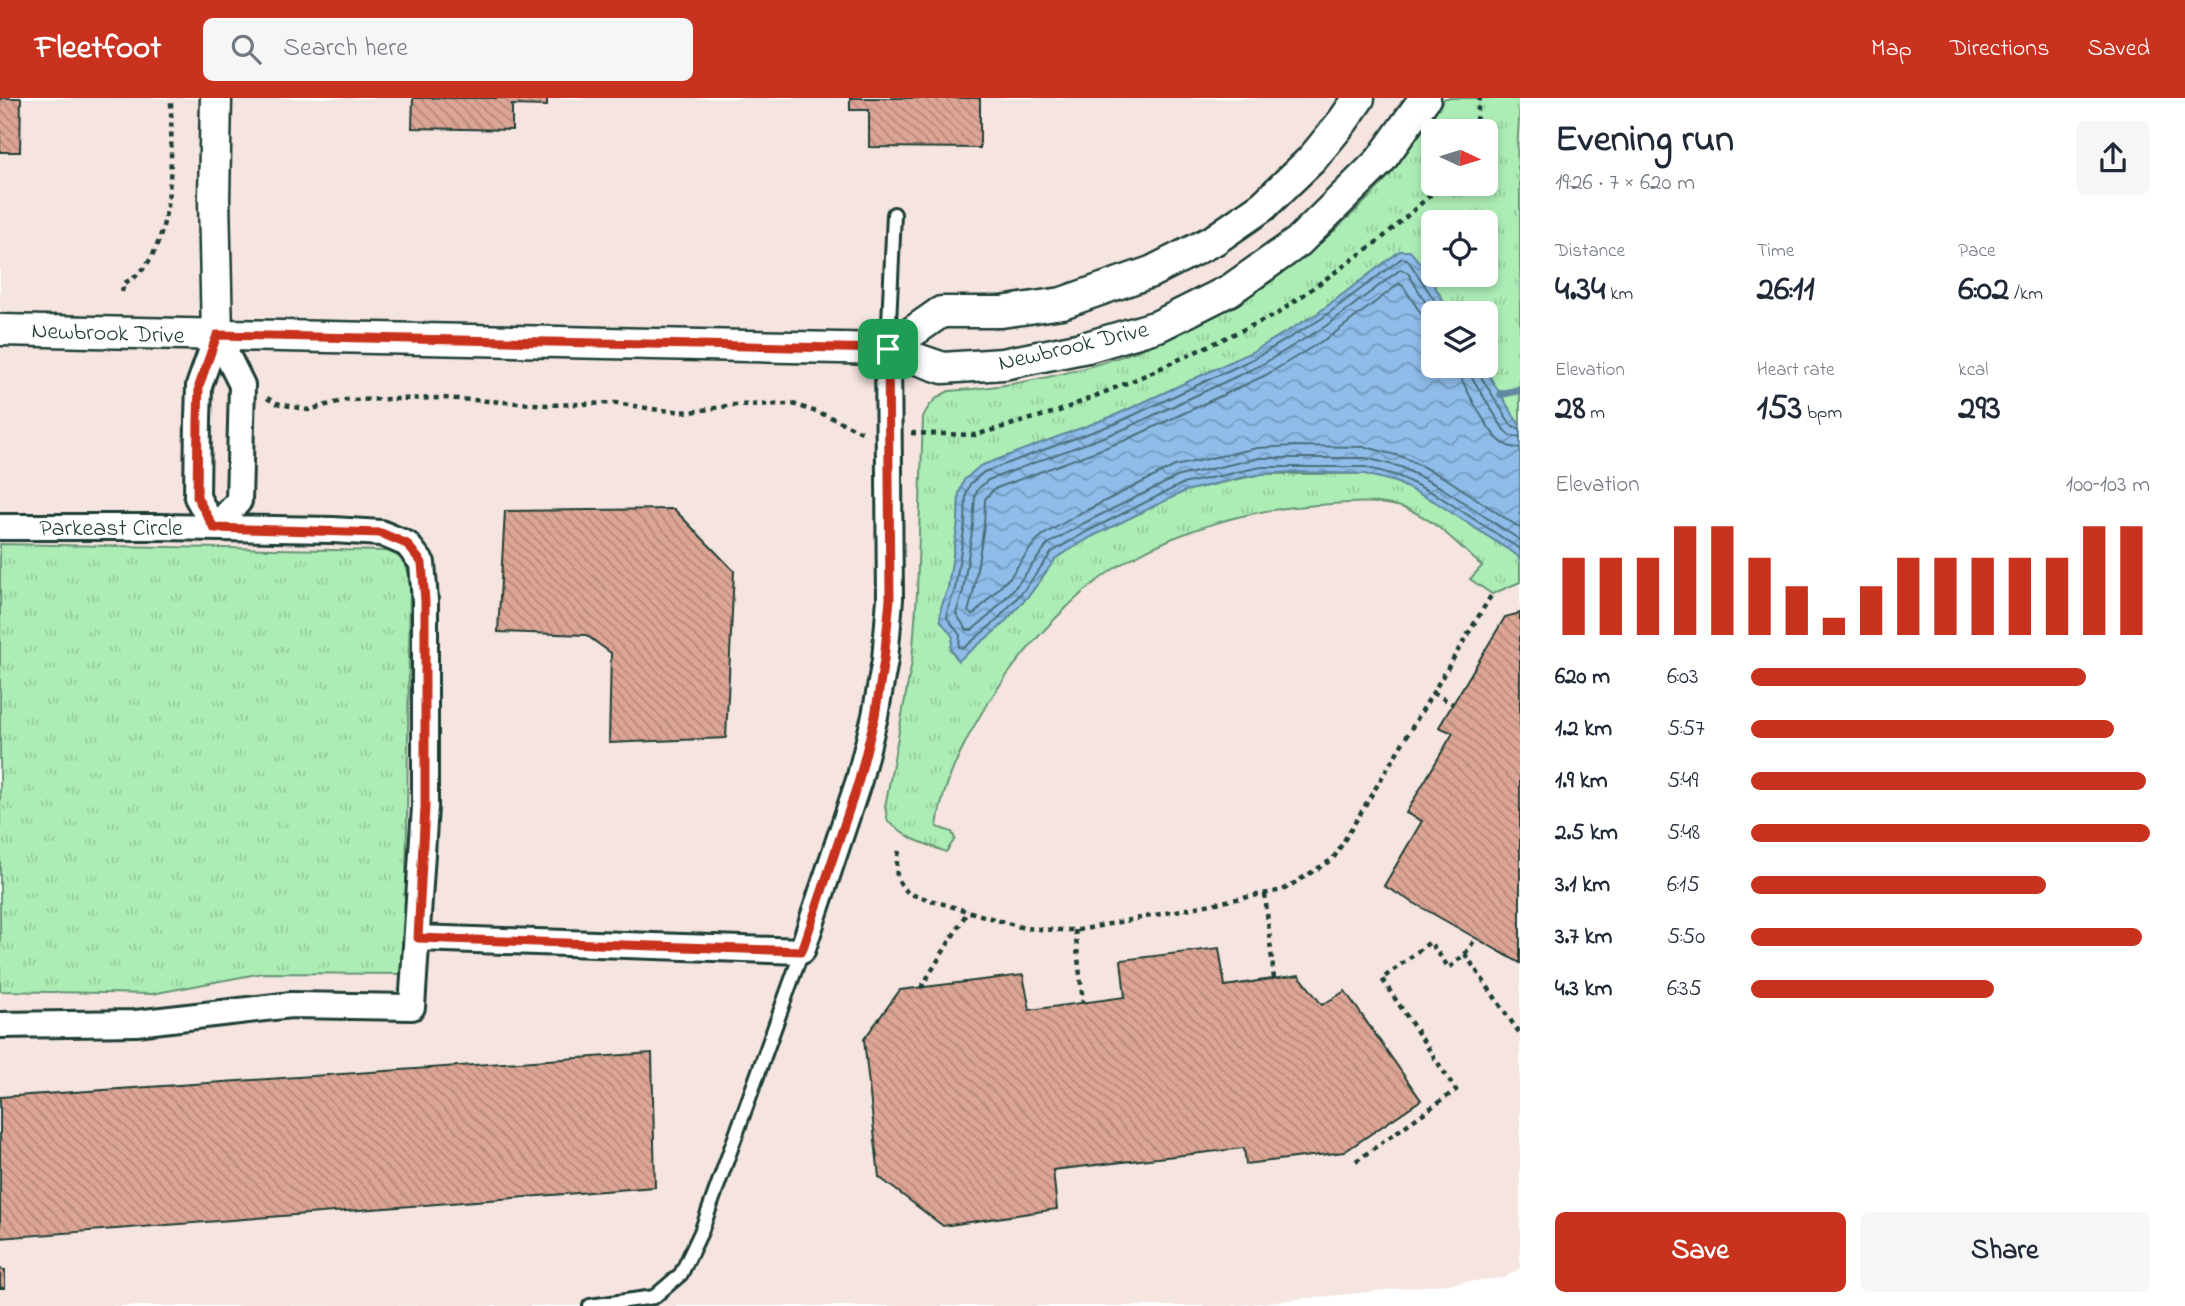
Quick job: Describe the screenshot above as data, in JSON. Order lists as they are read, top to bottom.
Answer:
{
  "streets": {
    "street": ["Newbrook Drive", "Parkeast Circle"]
  },
  "north": "right",
  "page": {
    "header": "Fleetfoot",
    "search": "Search here",
    "nav": ["Map", "Directions", "Saved"],
    "heading": ["Evening run", "19:26 · 7 × 620 m"],
    "stats": [
      ["Distance", "4.34 km"],
      ["Time", "26:11"],
      ["Pace", "6:02 /km"],
      ["Elevation", "28 m"],
      ["Heart rate", "153 bpm"],
      ["kcal", "293"]
    ],
    "chart": ["Elevation", "100–103 m"],
    "list": [
      {
        "name": "620 m",
        "note": "6:03"
      },
      {
        "name": "1.2 km",
        "note": "5:57"
      },
      {
        "name": "1.9 km",
        "note": "5:49"
      },
      {
        "name": "2.5 km",
        "note": "5:48"
      },
      {
        "name": "3.1 km",
        "note": "6:15"
      },
      {
        "name": "3.7 km",
        "note": "5:50"
      },
      {
        "name": "4.3 km",
        "note": "6:35"
      }
    ],
    "buttons": ["Save", "Share"]
  }
}
